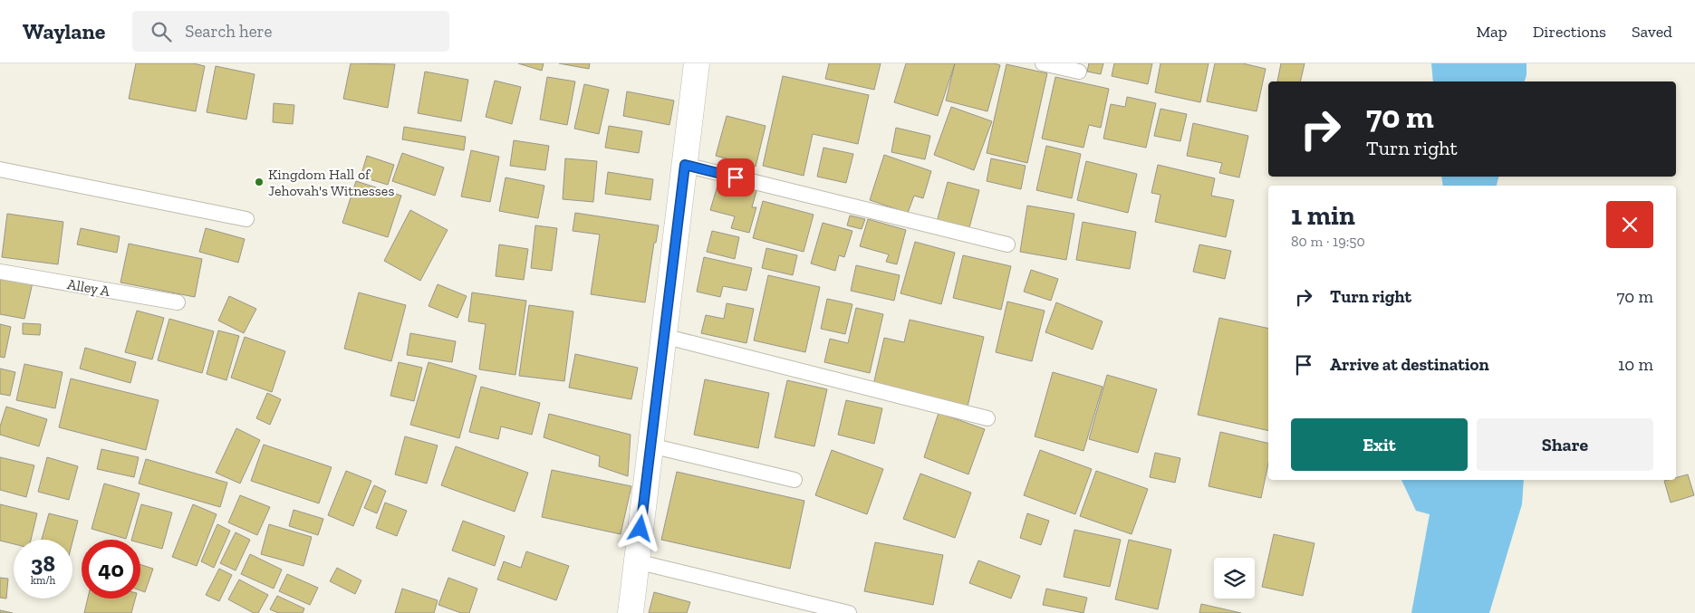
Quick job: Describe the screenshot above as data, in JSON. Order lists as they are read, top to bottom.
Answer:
{
  "streets": {
    "lane": ["Alley A"]
  },
  "places": ["Kingdom Hall of Jehovah's Witnesses"],
  "page": {
    "header": "Waylane",
    "search": "Search here",
    "nav": ["Map", "Directions", "Saved"],
    "turn": ["70 m", "Turn right"],
    "heading": ["1 min", "80 m · 19:50"],
    "list": [
      {
        "name": "Turn right",
        "value": "70 m"
      },
      {
        "name": "Arrive at destination",
        "value": "10 m"
      }
    ],
    "buttons": ["Exit", "Share"],
    "speed": "38 km/h",
    "limit": "40"
  }
}
